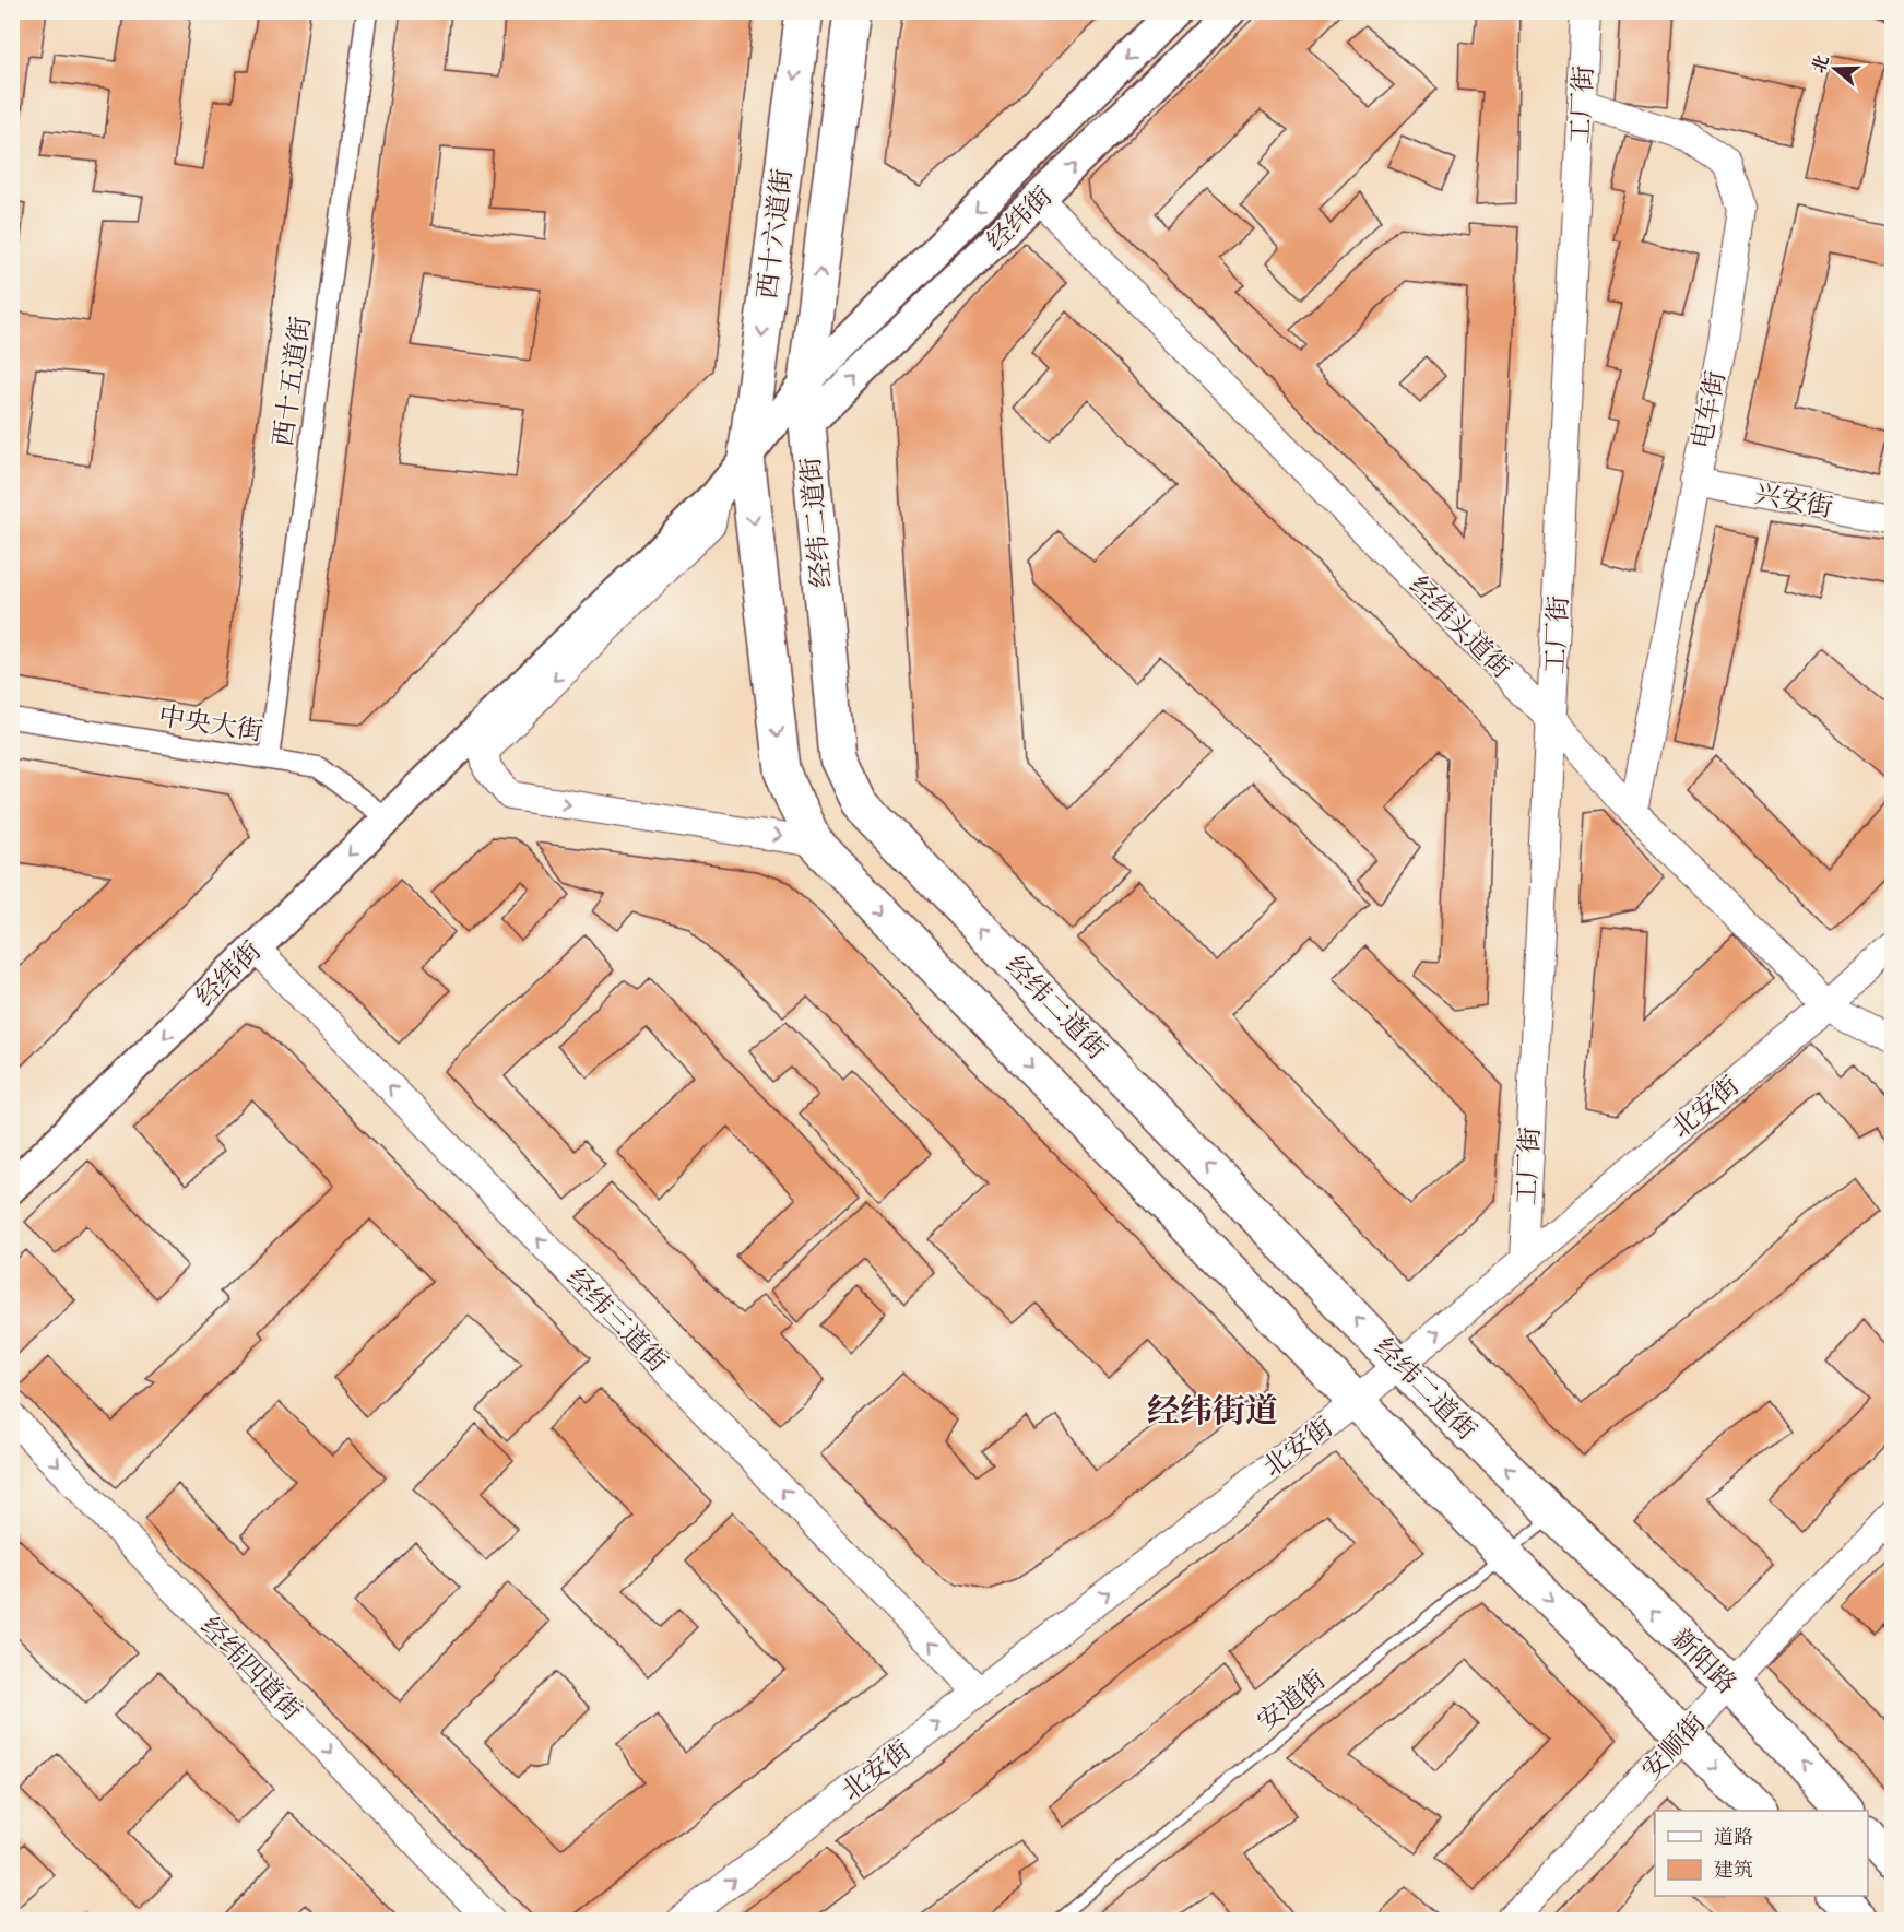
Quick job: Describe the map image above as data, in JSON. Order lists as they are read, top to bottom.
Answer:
{
  "streets": {
    "highway": ["西十六道街", "经纬二道街", "新阳路"],
    "main road": ["经纬街"],
    "street": [
      "工厂街",
      "西十五道街",
      "电车街",
      "兴安街",
      "经纬头道街",
      "中央大街",
      "北安街",
      "经纬三道街",
      "经纬四道街",
      "安顺街"
    ],
    "lane": ["安道街"]
  },
  "crossings": [
    ["工厂街", "电车街"],
    ["工厂街", "经纬头道街"],
    ["工厂街", "北安街"],
    ["经纬街", "西十六道街"],
    ["经纬街", "经纬二道街"],
    ["经纬街", "经纬头道街"],
    ["经纬街", "中央大街"],
    ["经纬街", "经纬三道街"],
    ["西十六道街", "经纬二道街"],
    ["西十五道街", "中央大街"],
    ["电车街", "兴安街"],
    ["电车街", "经纬头道街"],
    ["经纬二道街", "北安街"],
    ["经纬二道街", "新阳路"],
    ["经纬二道街", "安道街"],
    ["经纬头道街", "北安街"],
    ["北安街", "经纬三道街"],
    ["新阳路", "安道街"],
    ["新阳路", "安顺街"]
  ],
  "one_way": ["北安街", "经纬三道街", "经纬四道街"],
  "districts": ["经纬街道"],
  "legend": ["道路", "建筑"],
  "north": "left"
}
